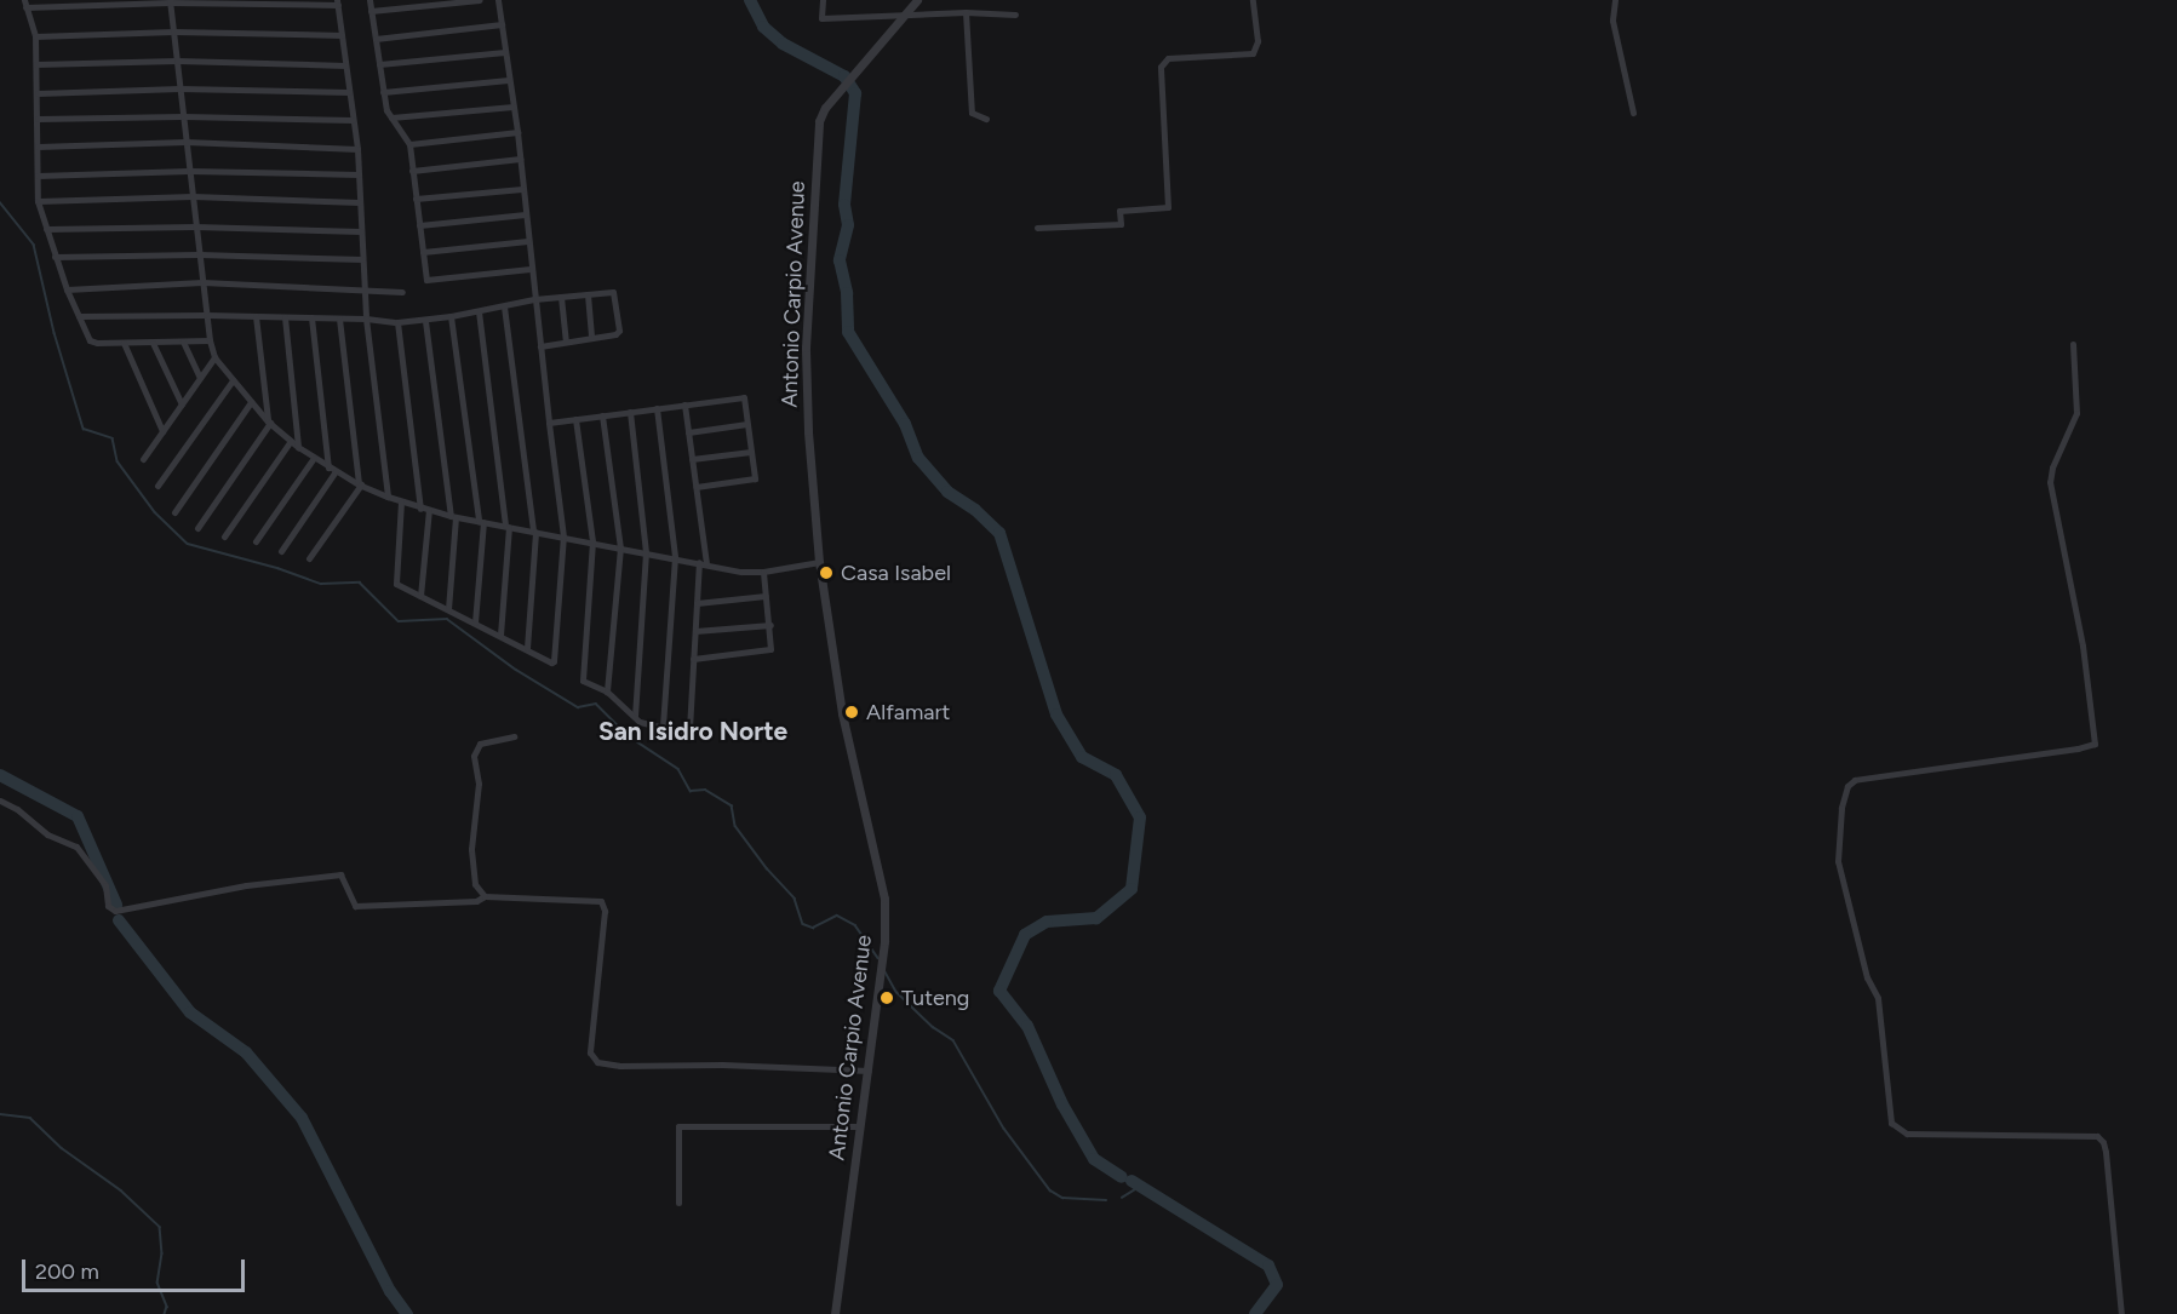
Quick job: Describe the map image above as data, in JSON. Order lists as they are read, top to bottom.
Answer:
{
  "streets": {
    "street": ["Antonio Carpio Avenue"]
  },
  "districts": ["San Isidro Norte"],
  "places": ["Casa Isabel", "Alfamart", "Tuteng"],
  "scale_bar": "200 m"
}
